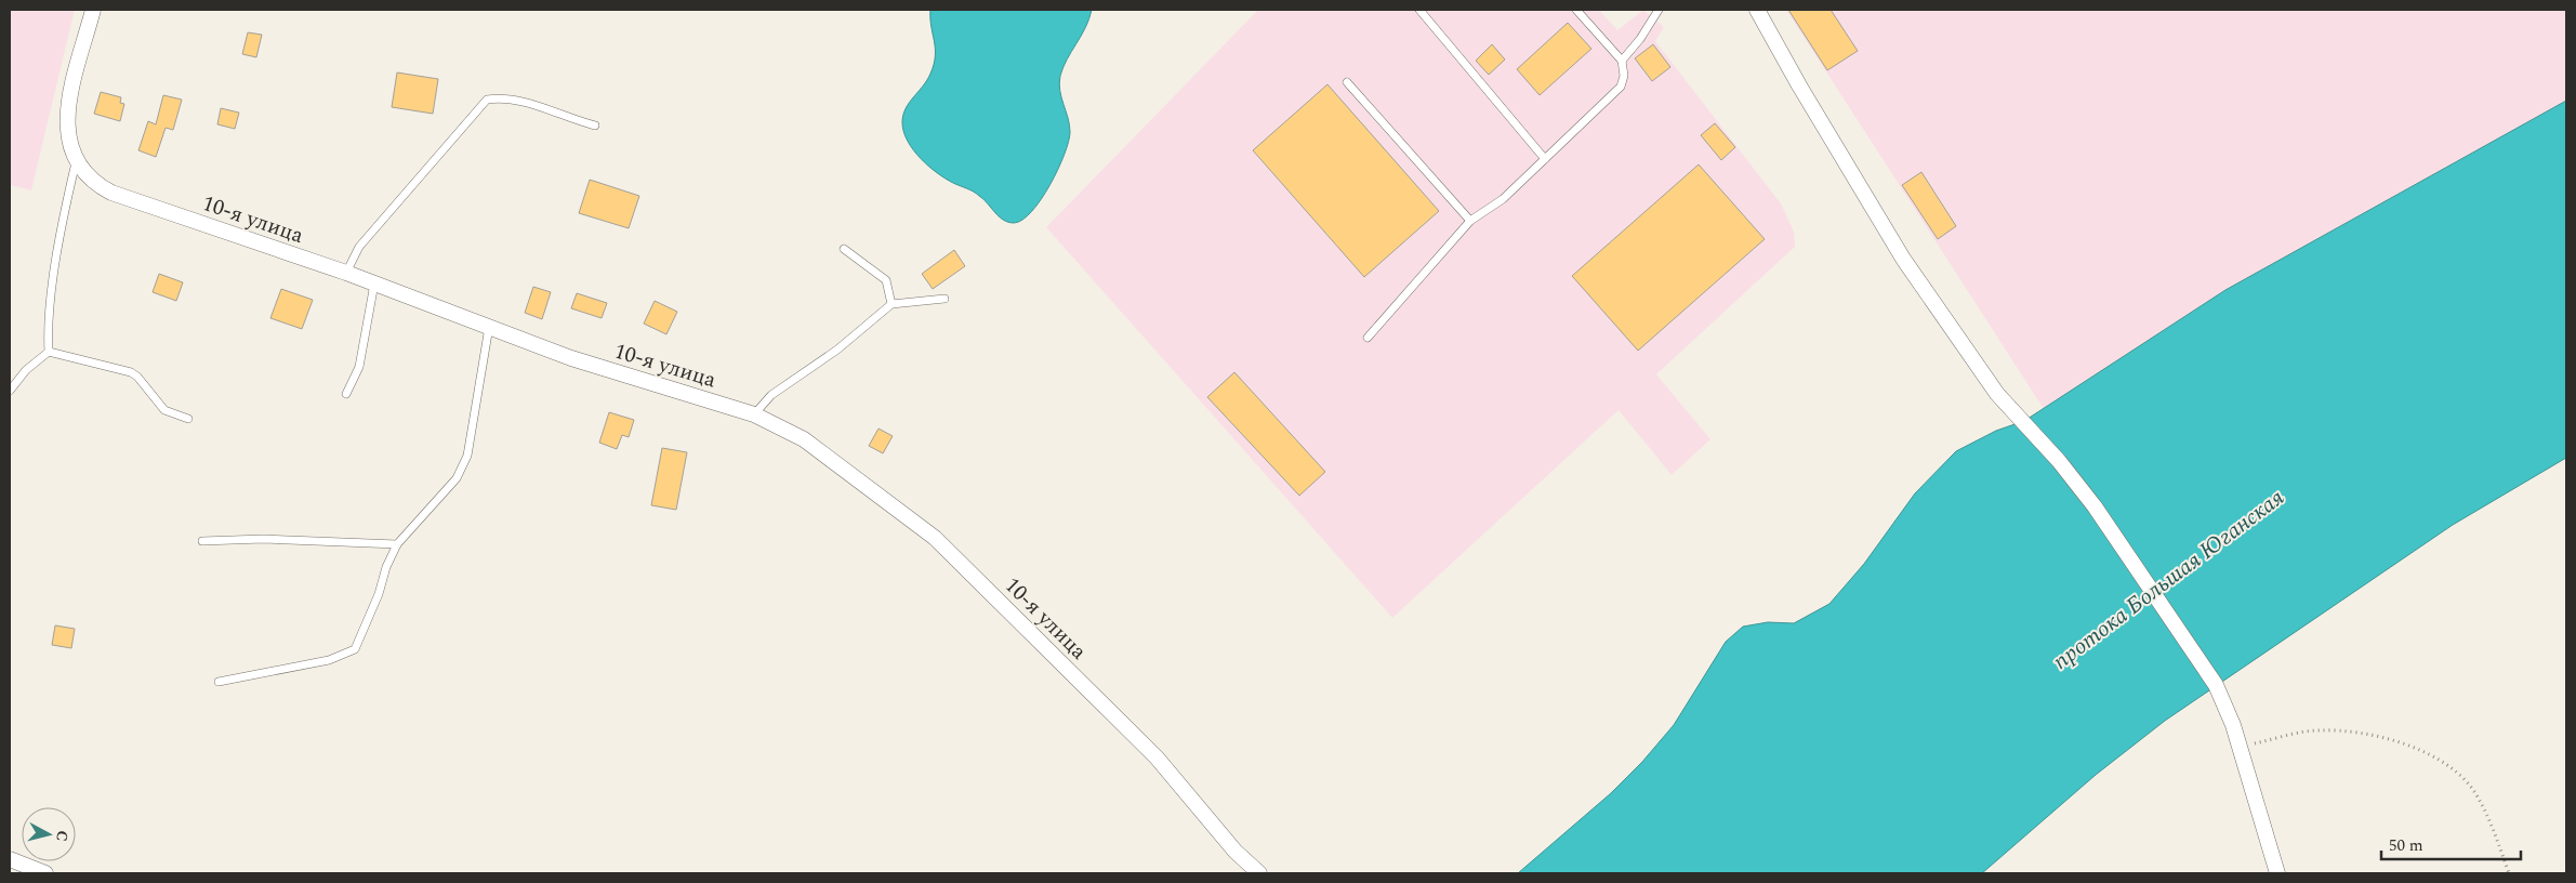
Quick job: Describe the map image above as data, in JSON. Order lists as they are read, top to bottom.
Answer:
{
  "streets": {
    "street": ["10-я улица"]
  },
  "water": ["протока Большая Юганская"],
  "scale_bar": "50 m",
  "north": "right"
}
